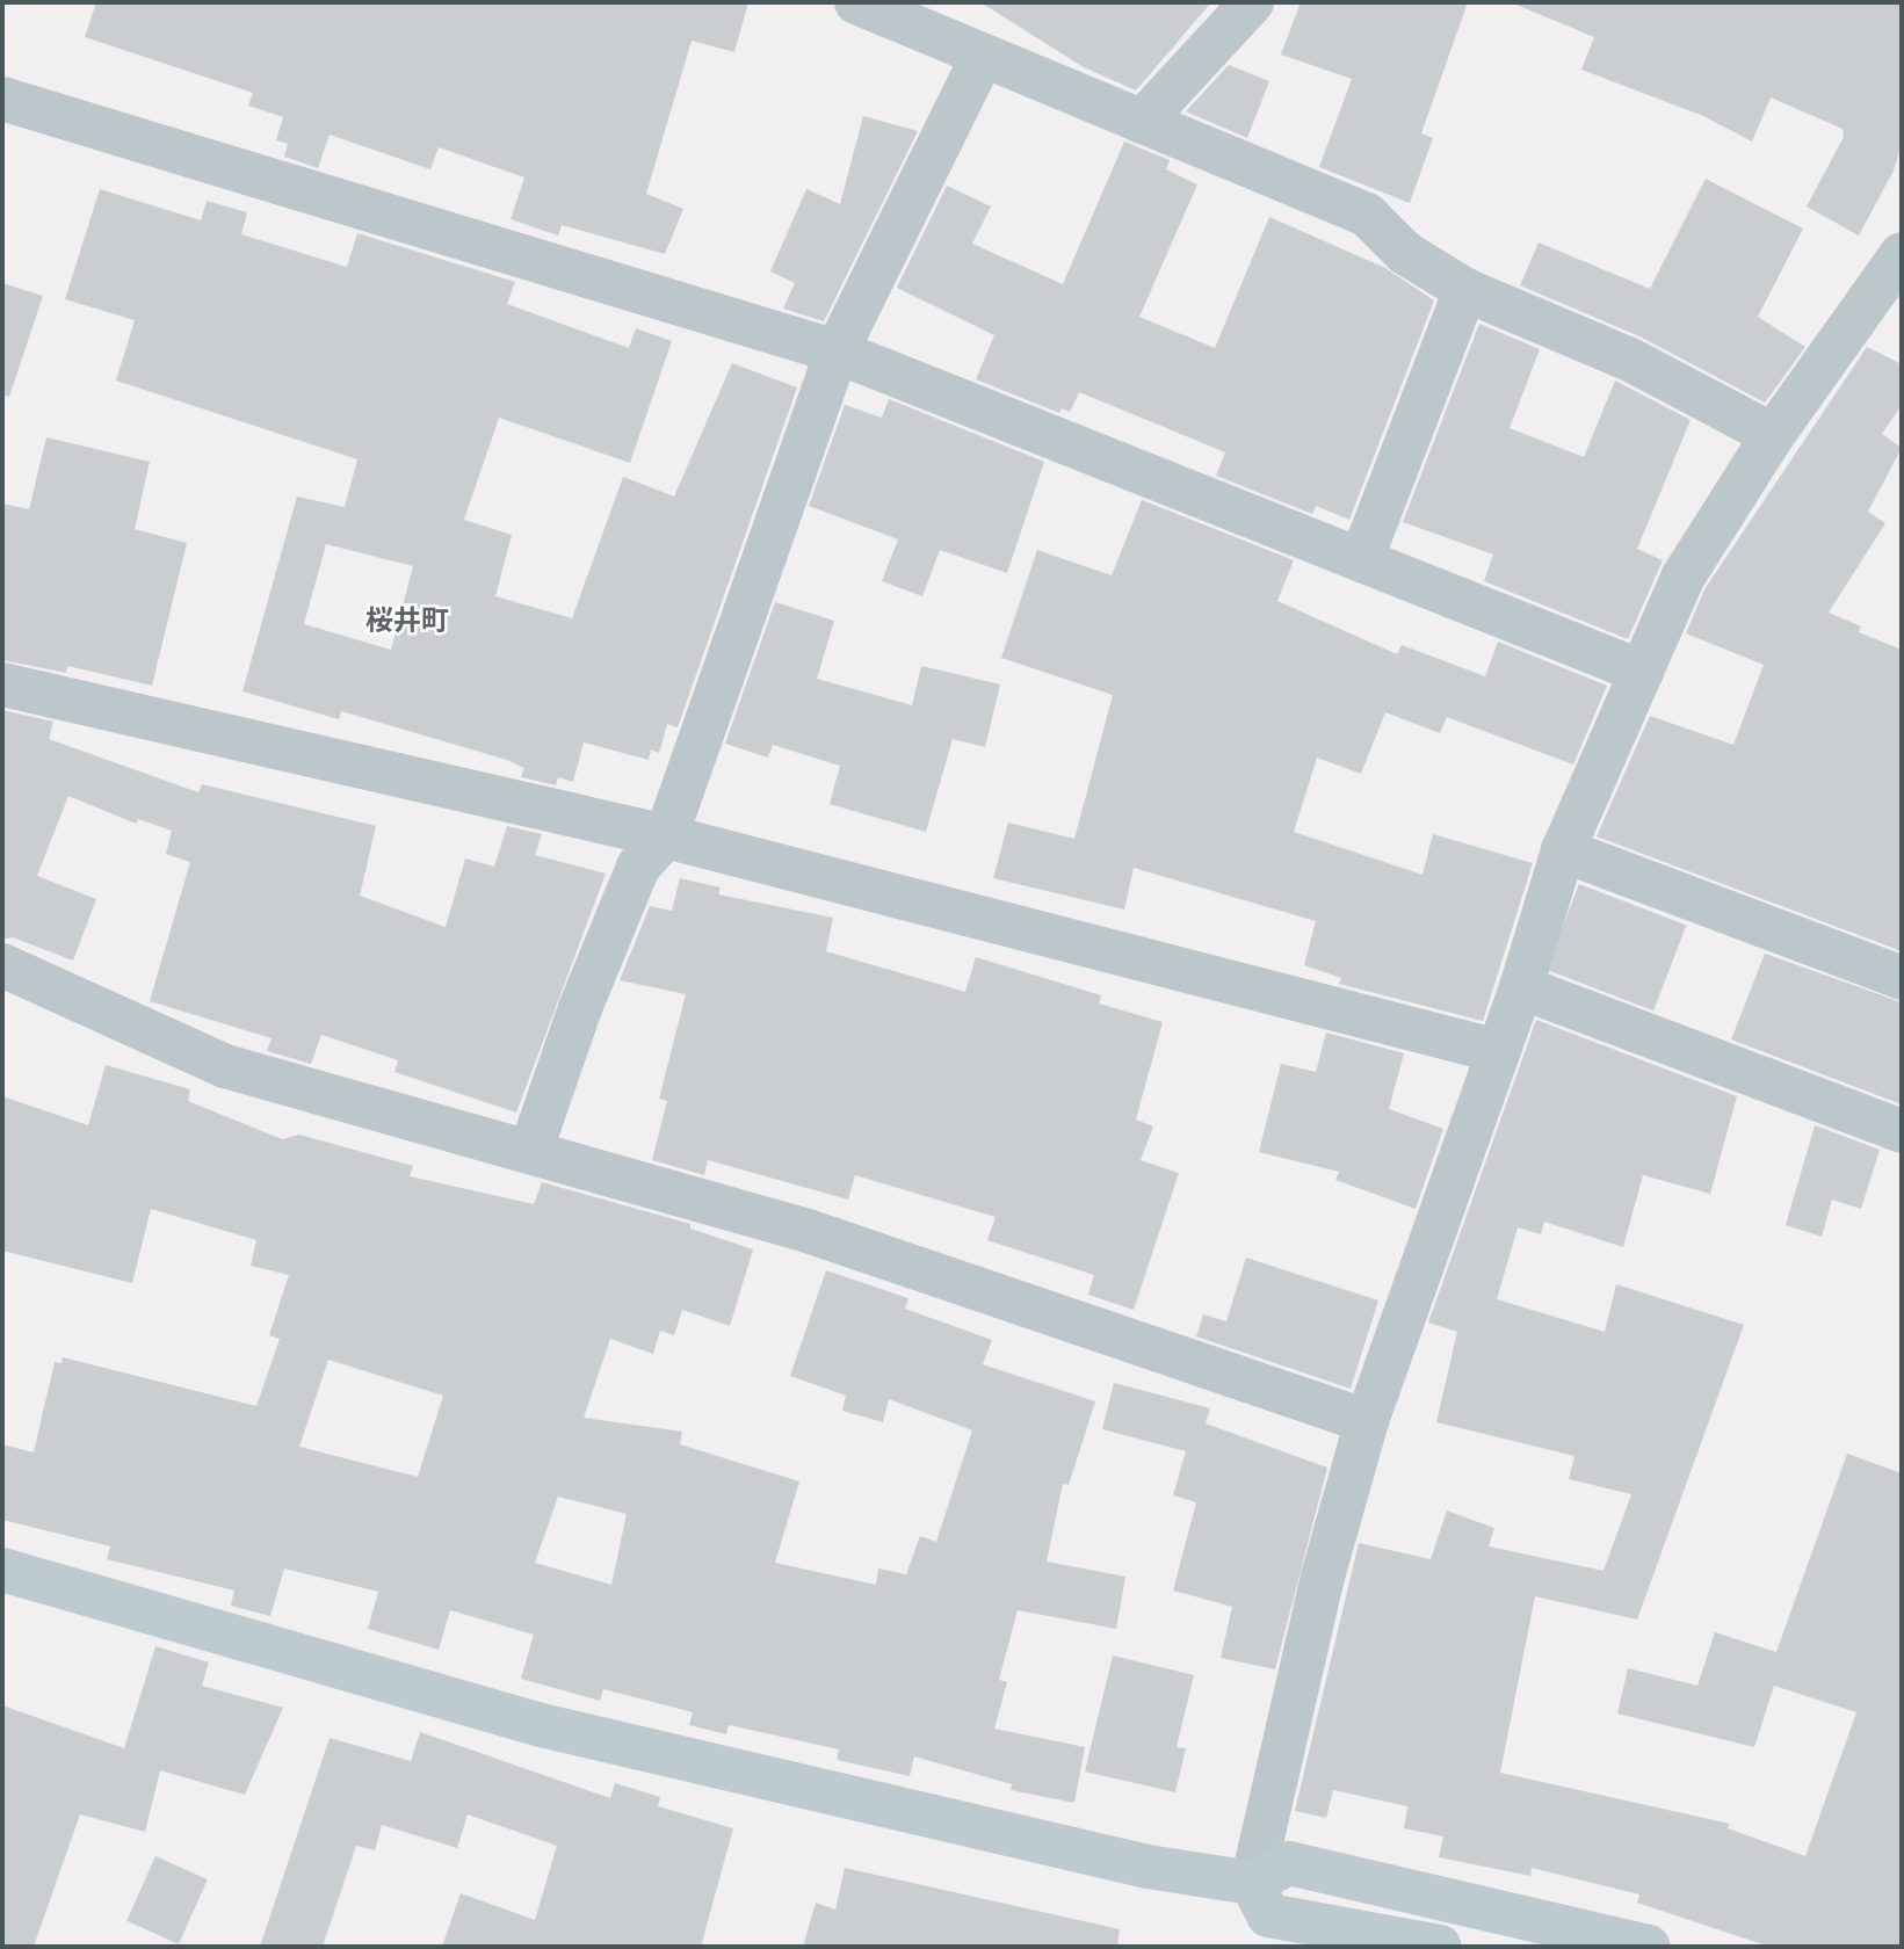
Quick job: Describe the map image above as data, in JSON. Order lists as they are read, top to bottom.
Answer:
{
  "districts": ["桜井町"]
}
